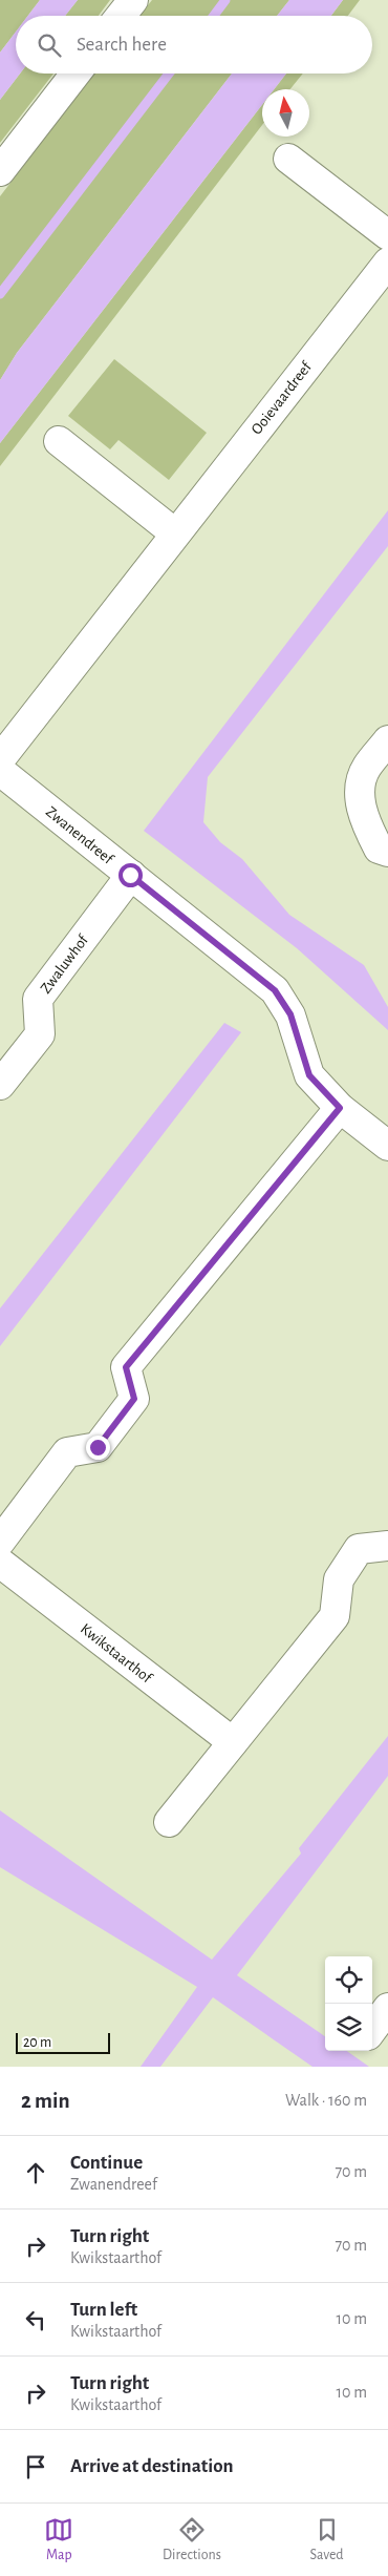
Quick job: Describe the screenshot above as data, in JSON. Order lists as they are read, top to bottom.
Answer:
{
  "streets": {
    "street": [
      "Ooievaardreef",
      "Zwanendreef",
      "Zwaluwhof",
      "Kwikstaarthof"
    ]
  },
  "crossings": [
    ["Zwanendreef", "Zwaluwhof"]
  ],
  "scale_bar": "20 m",
  "north": "top",
  "page": {
    "search": "Search here",
    "scale": "20 m",
    "heading": ["2 min", "Walk · 160 m"],
    "list": [
      ["Continue", "Zwanendreef", "70 m"],
      ["Turn right", "Kwikstaarthof", "70 m"],
      ["Turn left", "Kwikstaarthof", "10 m"],
      ["Turn right", "Kwikstaarthof", "10 m"],
      "Arrive at destination"
    ],
    "nav": ["Map", "Directions", "Saved"]
  }
}
